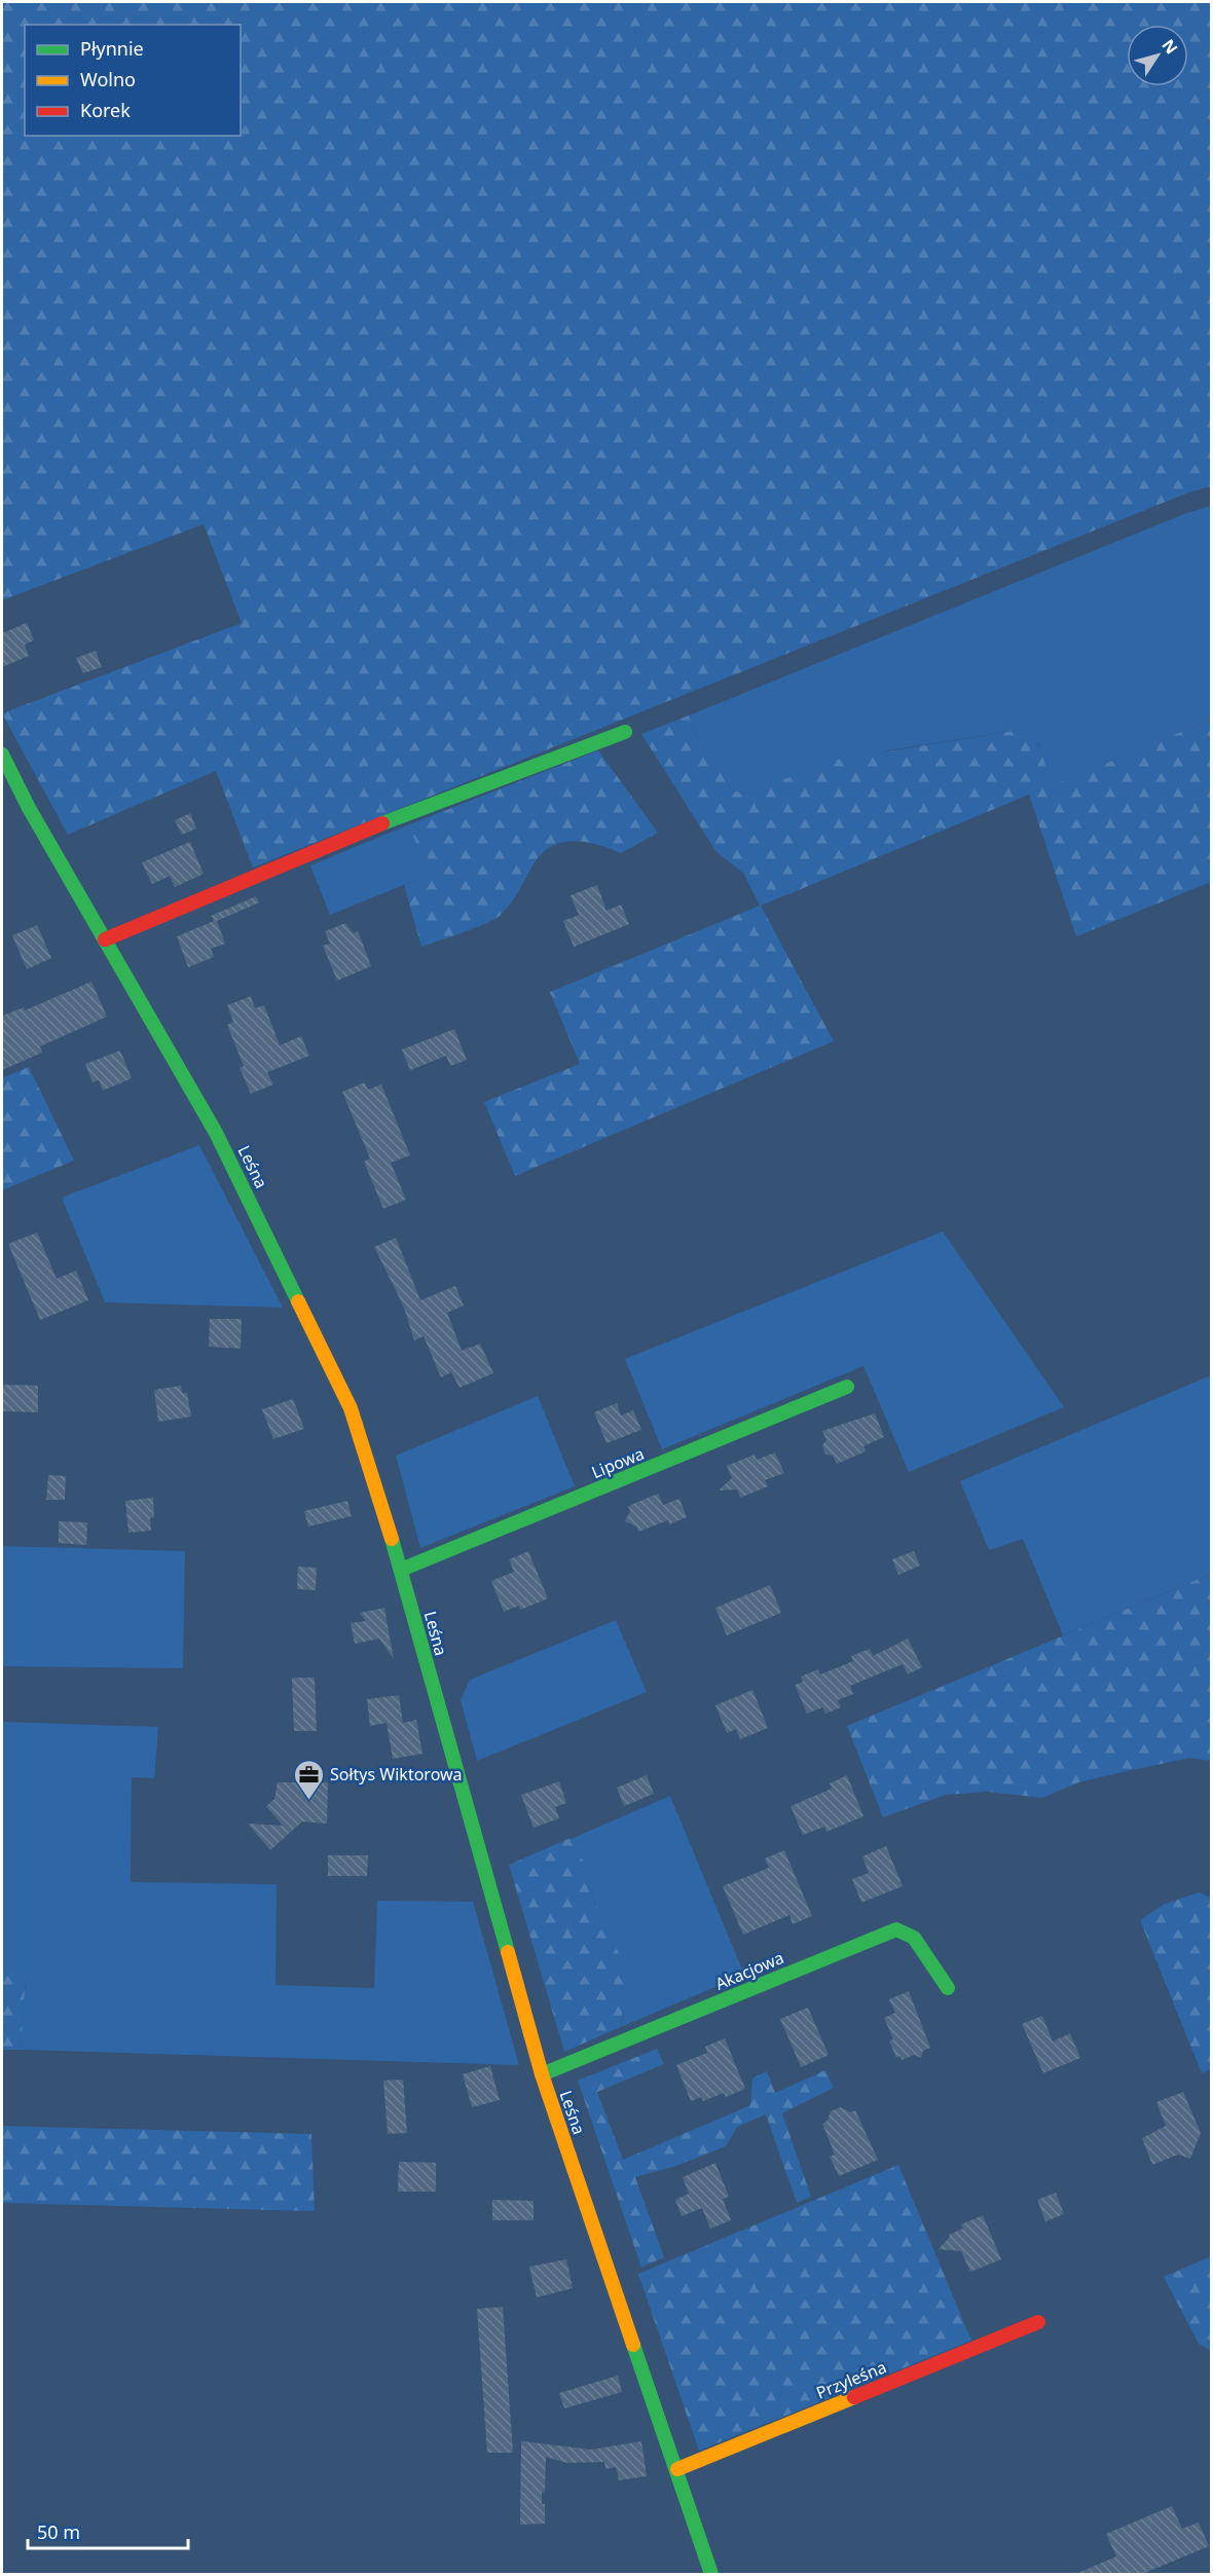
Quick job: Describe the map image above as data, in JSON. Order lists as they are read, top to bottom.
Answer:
{
  "streets": {
    "street": [
      "Leśna",
      "Lipowa",
      "Akacjowa",
      "Przyleśna"
    ]
  },
  "crossings": [
    ["Leśna", "Lipowa"],
    ["Leśna", "Akacjowa"],
    ["Leśna", "Przyleśna"]
  ],
  "places": {
    "office": ["Sołtys Wiktorowa"]
  },
  "legend": ["Płynnie", "Wolno", "Korek"],
  "scale_bar": "50 m",
  "north": "top right"
}
